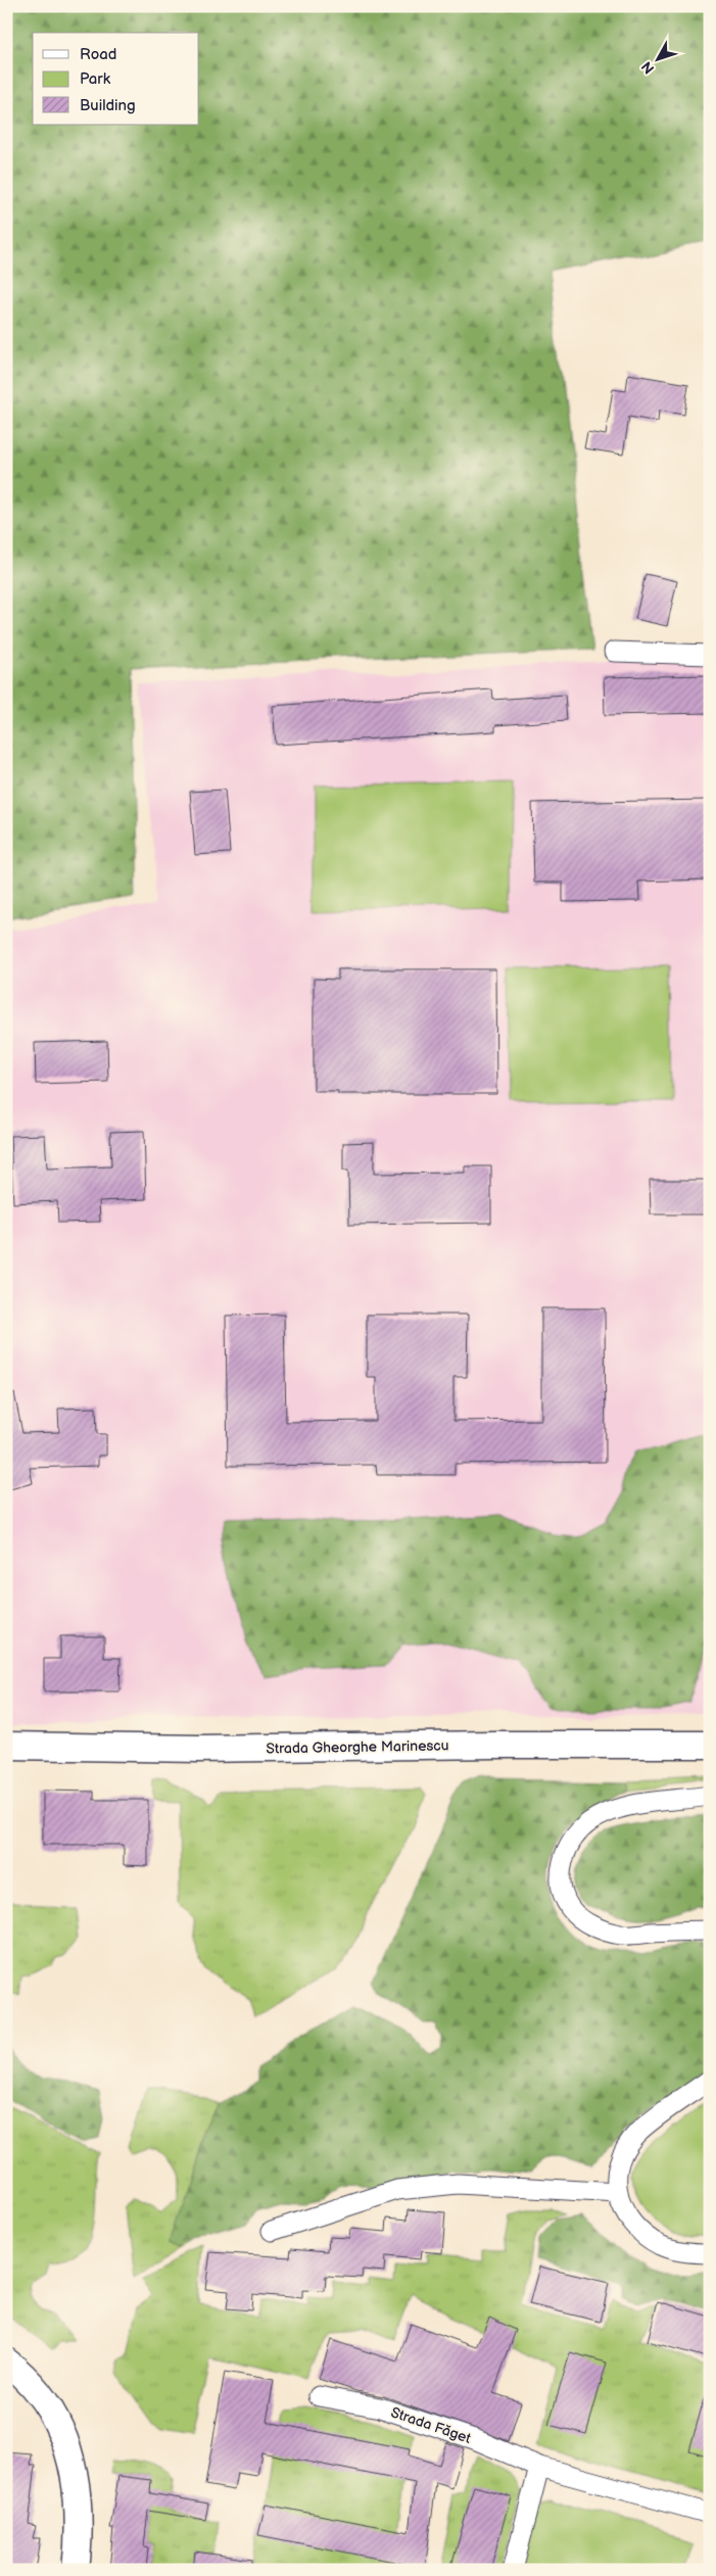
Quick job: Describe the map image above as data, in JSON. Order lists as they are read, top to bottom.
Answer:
{
  "streets": {
    "main road": ["Strada Gheorghe Marinescu"],
    "street": ["Strada Făget"]
  },
  "legend": ["Road", "Park", "Building"],
  "north": "bottom left"
}
